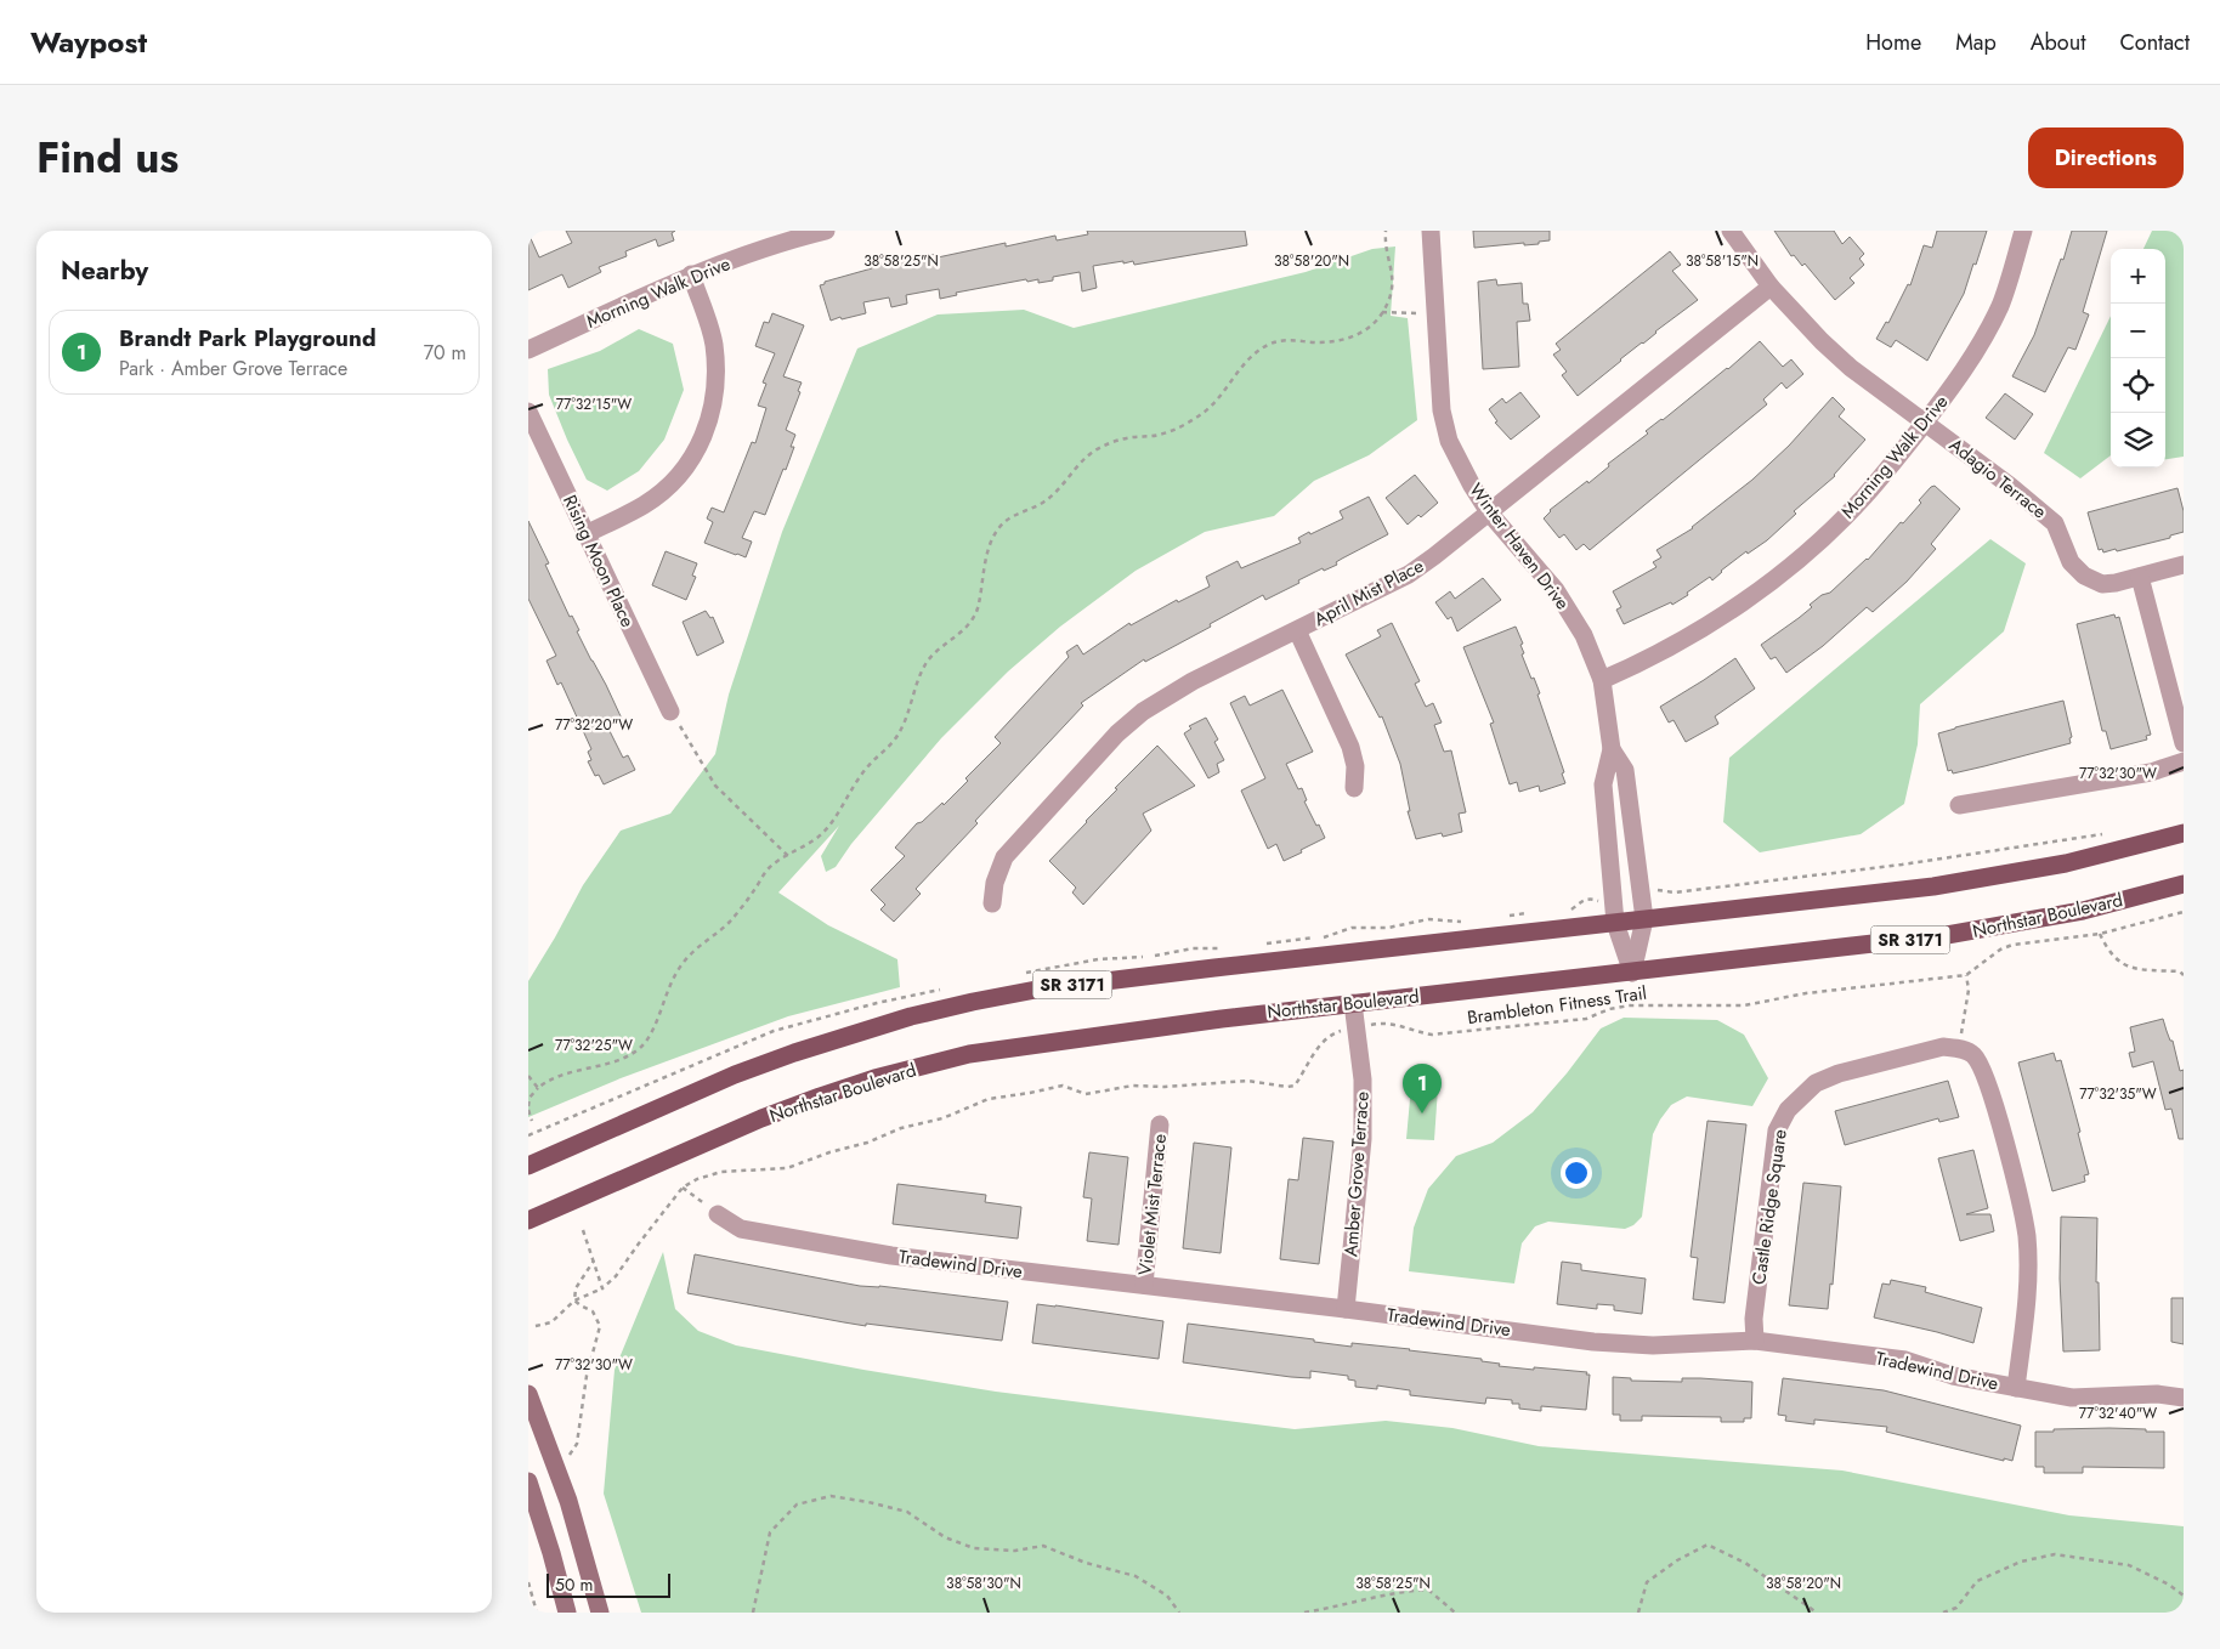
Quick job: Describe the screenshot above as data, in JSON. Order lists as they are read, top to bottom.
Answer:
{
  "streets": {
    "main road": ["Northstar Boulevard", "SR 3171"],
    "street": [
      "Morning Walk Drive",
      "Adagio Terrace",
      "Winter Haven Drive",
      "Rising Moon Place",
      "April Mist Place",
      "Amber Grove Terrace",
      "Violet Mist Terrace",
      "Castle Ridge Square",
      "Tradewind Drive"
    ],
    "path": ["Brambleton Fitness Trail"]
  },
  "crossings": [
    ["Morning Walk Drive", "Adagio Terrace"],
    ["Morning Walk Drive", "Winter Haven Drive"],
    ["Adagio Terrace", "April Mist Place"],
    ["Winter Haven Drive", "April Mist Place"],
    ["Winter Haven Drive", "Northstar Boulevard"],
    ["Winter Haven Drive", "SR 3171"],
    ["Northstar Boulevard", "Amber Grove Terrace"],
    ["Brambleton Fitness Trail", "Amber Grove Terrace"],
    ["Amber Grove Terrace", "Tradewind Drive"],
    ["Violet Mist Terrace", "Tradewind Drive"],
    ["Castle Ridge Square", "Tradewind Drive"]
  ],
  "scale_bar": "50 m",
  "page": {
    "header": "Waypost",
    "nav": [
      "Home",
      "Map",
      "About",
      "Contact"
    ],
    "title": "Find us",
    "buttons": "Directions",
    "heading": "Nearby",
    "map_buttons": ["+", "−"],
    "list": [
      {
        "mark": "1",
        "name": "Brandt Park Playground",
        "note": "Park · Amber Grove Terrace",
        "value": "70 m"
      }
    ],
    "pins": "1",
    "scale": "50 m"
  },
  "coordinates": [
    "38°58'25\"N",
    "38°58'20\"N",
    "38°58'15\"N",
    "77°32'15\"W",
    "77°32'20\"W",
    "77°32'30\"W",
    "77°32'25\"W",
    "77°32'35\"W",
    "77°32'40\"W",
    "38°58'30\"N"
  ]
}
